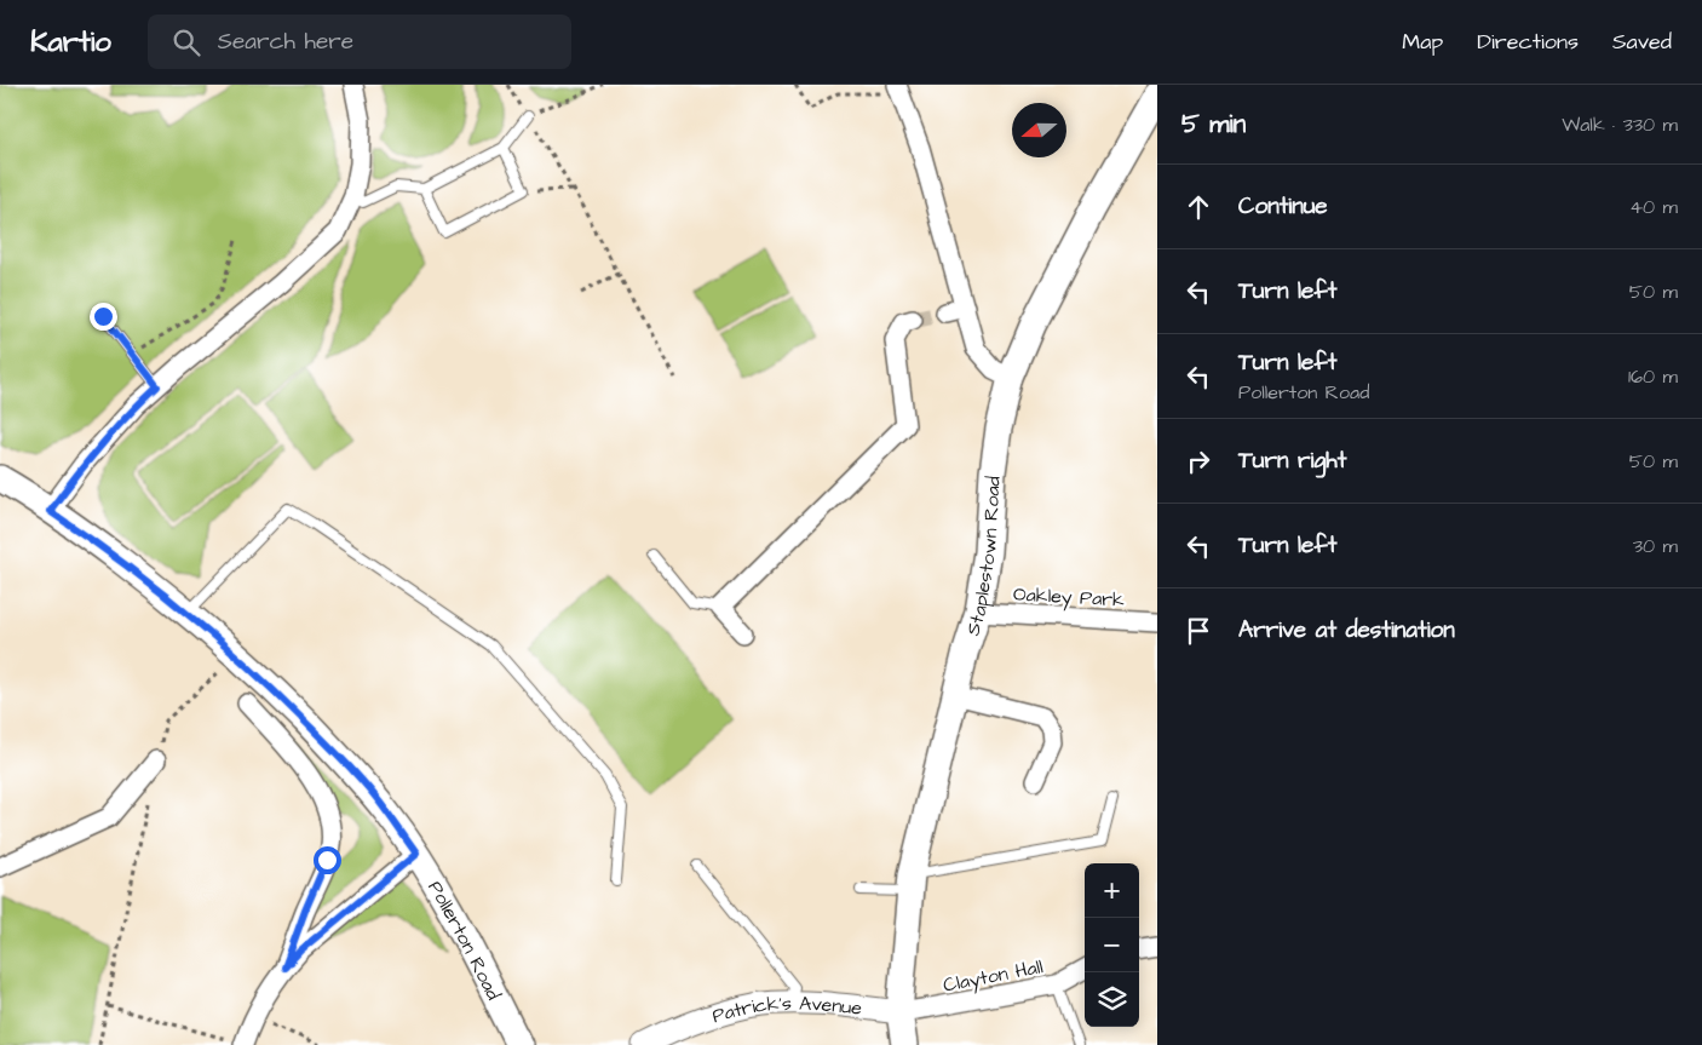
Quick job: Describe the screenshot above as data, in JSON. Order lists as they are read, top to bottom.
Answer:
{
  "streets": {
    "main road": ["Staplestown Road", "Pollerton Road"],
    "street": ["Oakley Park", "Clayton Hall", "Patrick's Avenue"]
  },
  "crossings": [
    ["Staplestown Road", "Oakley Park"],
    ["Staplestown Road", "Clayton Hall"],
    ["Staplestown Road", "Patrick's Avenue"],
    ["Clayton Hall", "Patrick's Avenue"]
  ],
  "north": "left",
  "page": {
    "header": "Kartio",
    "search": "Search here",
    "nav": ["Map", "Directions", "Saved"],
    "heading": ["5 min", "Walk · 330 m"],
    "list": [
      ["Continue", "40 m"],
      ["Turn left", "50 m"],
      ["Turn left", "Pollerton Road", "160 m"],
      ["Turn right", "50 m"],
      ["Turn left", "30 m"],
      "Arrive at destination"
    ],
    "map_buttons": ["+", "−"]
  }
}
